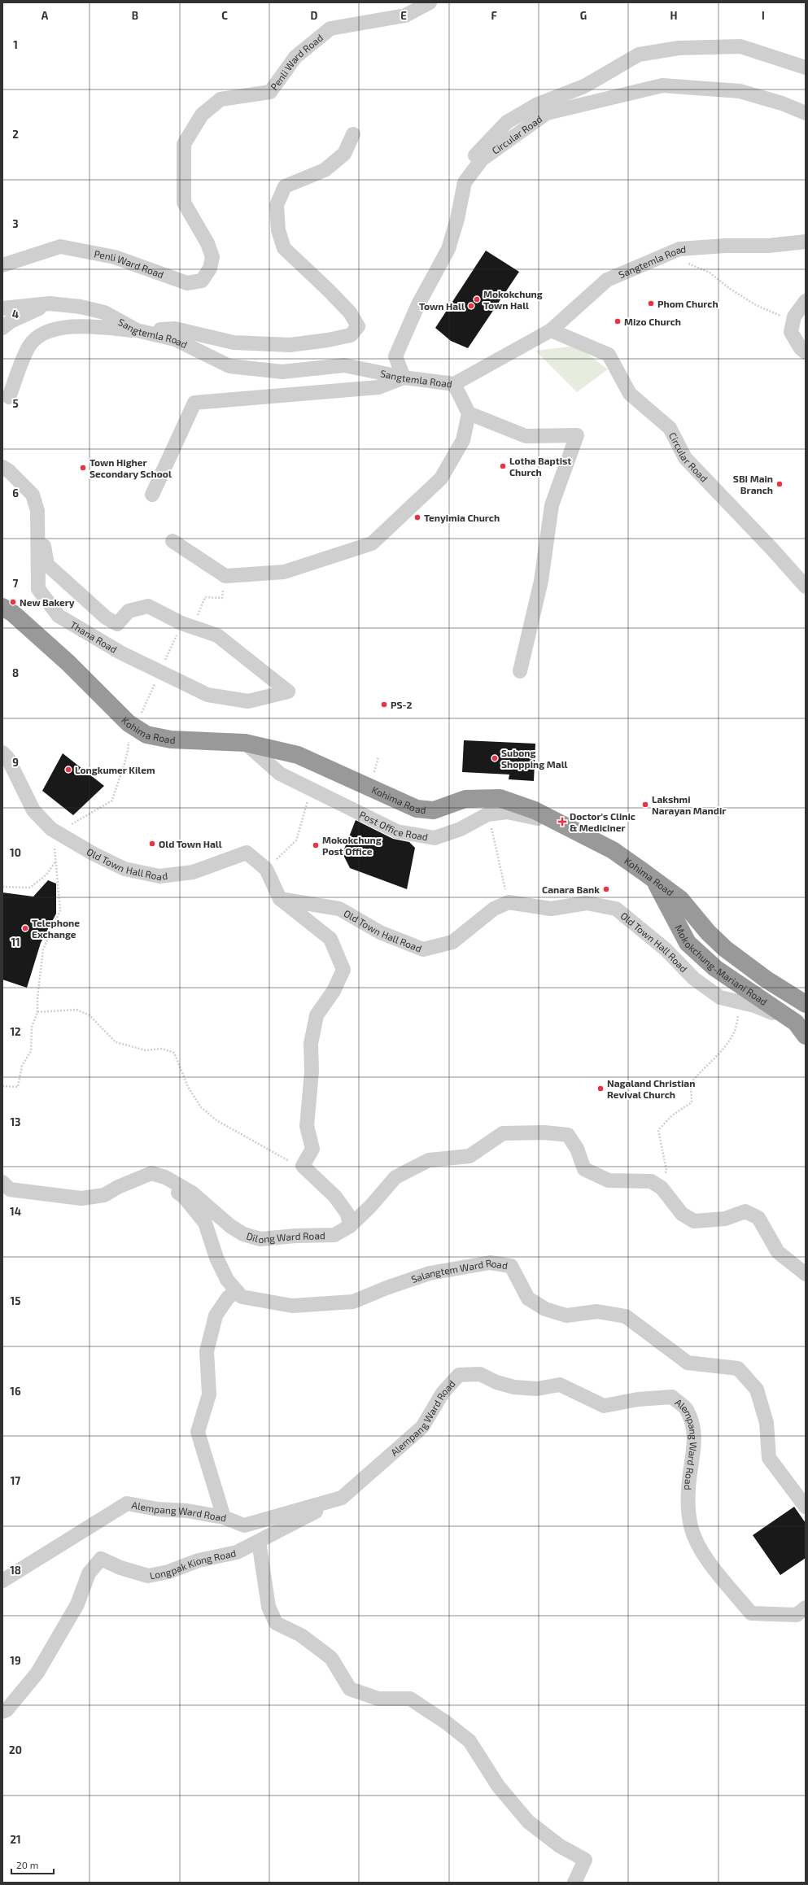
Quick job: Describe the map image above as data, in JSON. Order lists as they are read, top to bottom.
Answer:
{
  "streets": {
    "highway": ["Kohima Road", "Mokokchung-Mariani Road"],
    "street": [
      "Penli Ward Road",
      "Circular Road",
      "Sangtemla Road",
      "Thana Road",
      "Post Office Road",
      "Old Town Hall Road",
      "Dilong Ward Road",
      "Salangtem Ward Road",
      "Alempang Ward Road",
      "Longpak Kiong Road"
    ]
  },
  "crossings": [
    ["Circular Road", "Sangtemla Road"],
    ["Kohima Road", "Post Office Road"],
    ["Kohima Road", "Mokokchung-Mariani Road"],
    ["Old Town Hall Road", "Mokokchung-Mariani Road"],
    ["Dilong Ward Road", "Salangtem Ward Road"],
    ["Alempang Ward Road", "Longpak Kiong Road"]
  ],
  "places": {
    "other": [
      "Mokokchung Town Hall",
      "Phom Church",
      "Town Hall",
      "Mizo Church",
      "Lotha Baptist Church",
      "Town Higher Secondary School",
      "SBI Main Branch",
      "Tenyimia Church",
      "New Bakery",
      "PS-2",
      "Subong Shopping Mall",
      "Longkumer Kilem",
      "Lakshmi Narayan Mandir",
      "Old Town Hall",
      "Mokokchung Post Office",
      "Canara Bank",
      "Telephone Exchange",
      "Nagaland Christian Revival Church"
    ],
    "health": ["Doctor's Clinic & Mediciner"]
  },
  "scale_bar": "20 m",
  "grid": {
    "columns": [
      "A",
      "B",
      "C",
      "D",
      "E",
      "F",
      "G",
      "H",
      "I"
    ],
    "rows": [
      "1",
      "2",
      "3",
      "4",
      "5",
      "6",
      "7",
      "8",
      "9",
      "10",
      "11",
      "12",
      "13",
      "14",
      "15",
      "16",
      "17",
      "18",
      "19",
      "20",
      "21"
    ]
  }
}
